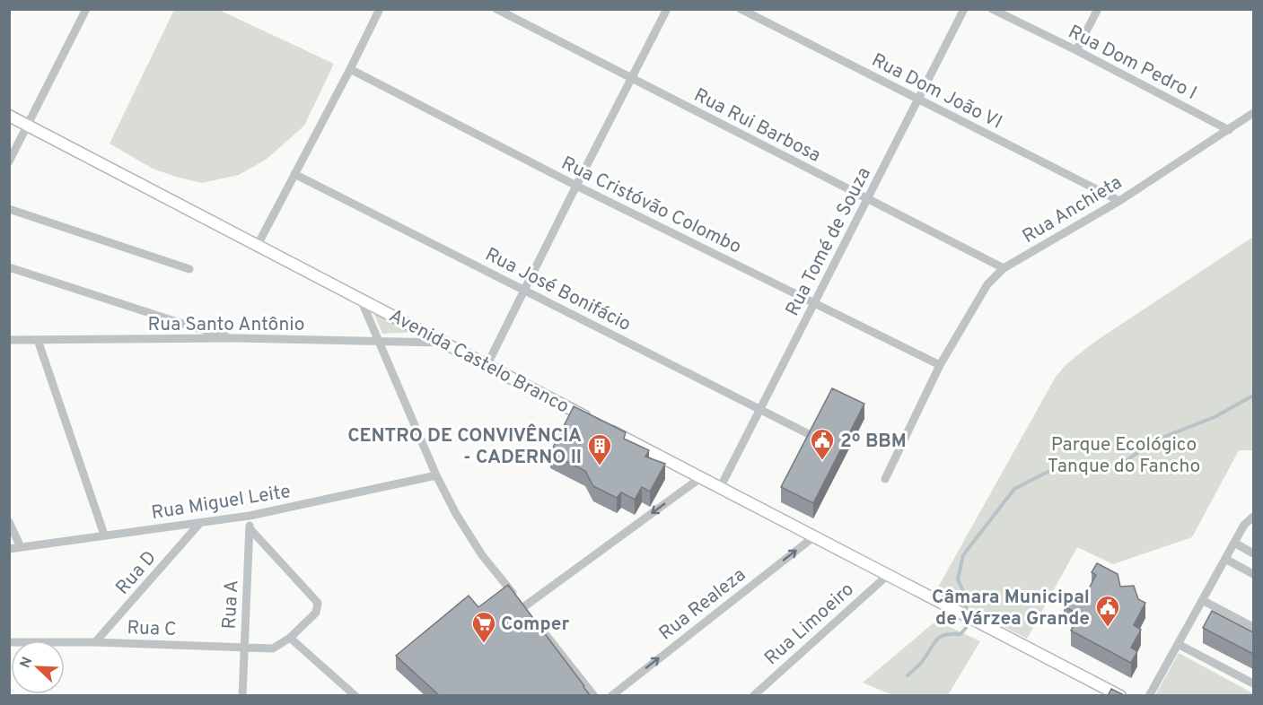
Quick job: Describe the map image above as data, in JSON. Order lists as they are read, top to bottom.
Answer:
{
  "streets": {
    "street": [
      "Rua Dom Pedro I",
      "Rua Dom João VI",
      "Rua Rui Barbosa",
      "Rua Cristóvão Colombo",
      "Rua Anchieta",
      "Rua Tomé de Souza",
      "Rua José Bonifácio",
      "Rua Santo Antônio",
      "Avenida Castelo Branco",
      "Rua Miguel Leite",
      "Rua D",
      "Rua Realeza",
      "Rua A",
      "Rua Limoeiro",
      "Rua C"
    ]
  },
  "crossings": [
    ["Rua Dom Pedro I", "Rua Anchieta"],
    ["Rua Dom João VI", "Rua Anchieta"],
    ["Rua Dom João VI", "Rua Tomé de Souza"],
    ["Rua Rui Barbosa", "Rua Anchieta"],
    ["Rua Rui Barbosa", "Rua Tomé de Souza"],
    ["Rua Cristóvão Colombo", "Rua Anchieta"],
    ["Rua Cristóvão Colombo", "Rua Tomé de Souza"],
    ["Rua Tomé de Souza", "Rua José Bonifácio"],
    ["Rua Tomé de Souza", "Avenida Castelo Branco"],
    ["Rua Santo Antônio", "Avenida Castelo Branco"],
    ["Avenida Castelo Branco", "Rua Realeza"],
    ["Avenida Castelo Branco", "Rua Limoeiro"],
    ["Rua Miguel Leite", "Rua D"],
    ["Rua Miguel Leite", "Rua A"],
    ["Rua D", "Rua C"],
    ["Rua A", "Rua C"]
  ],
  "one_way": ["Rua Realeza"],
  "parks": ["Parque Ecológico Tanque do Fancho"],
  "places": {
    "public building": ["2º BBM", "Câmara Municipal de Várzea Grande"],
    "building": ["CENTRO DE CONVIVÊNCIA - CADERNO II"],
    "supermarket": ["Comper"]
  },
  "north": "top left"
}
